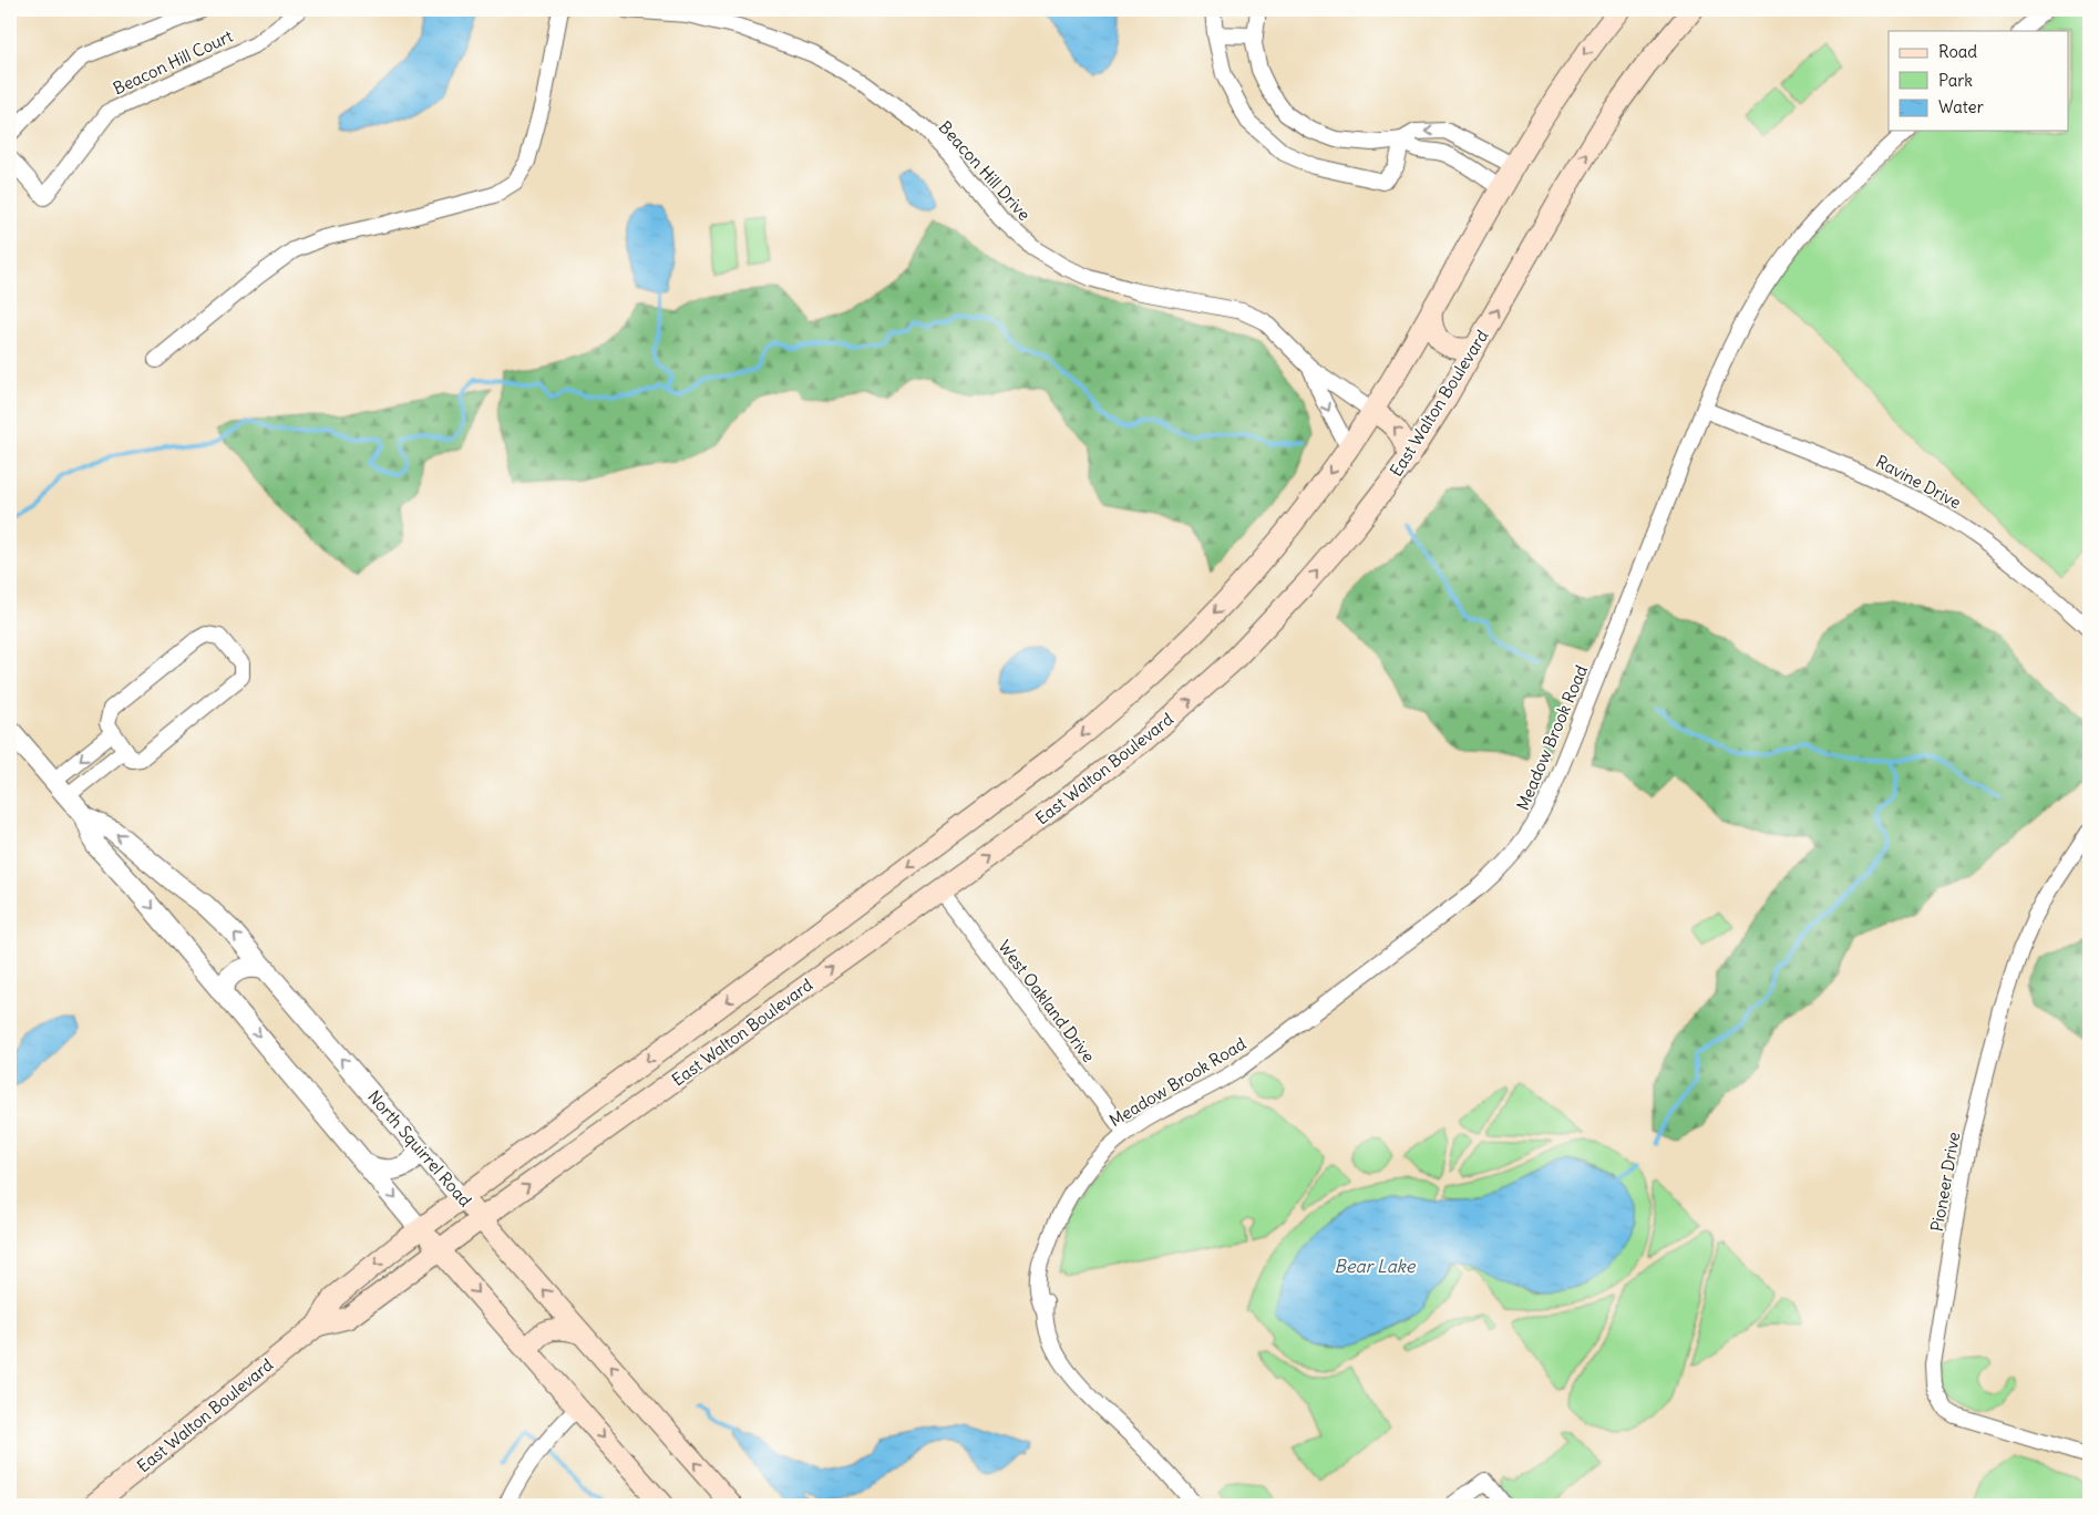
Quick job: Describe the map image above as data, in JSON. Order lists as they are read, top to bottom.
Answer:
{
  "streets": {
    "main road": ["East Walton Boulevard", "North Squirrel Road"],
    "street": [
      "Beacon Hill Court",
      "Beacon Hill Drive",
      "Ravine Drive",
      "Meadow Brook Road",
      "West Oakland Drive",
      "Pioneer Drive"
    ]
  },
  "crossings": [
    ["Beacon Hill Drive", "East Walton Boulevard"],
    ["East Walton Boulevard", "West Oakland Drive"],
    ["East Walton Boulevard", "North Squirrel Road"],
    ["Ravine Drive", "Meadow Brook Road"],
    ["Meadow Brook Road", "West Oakland Drive"]
  ],
  "water": ["Bear Lake"],
  "legend": ["Road", "Park", "Water"]
}
